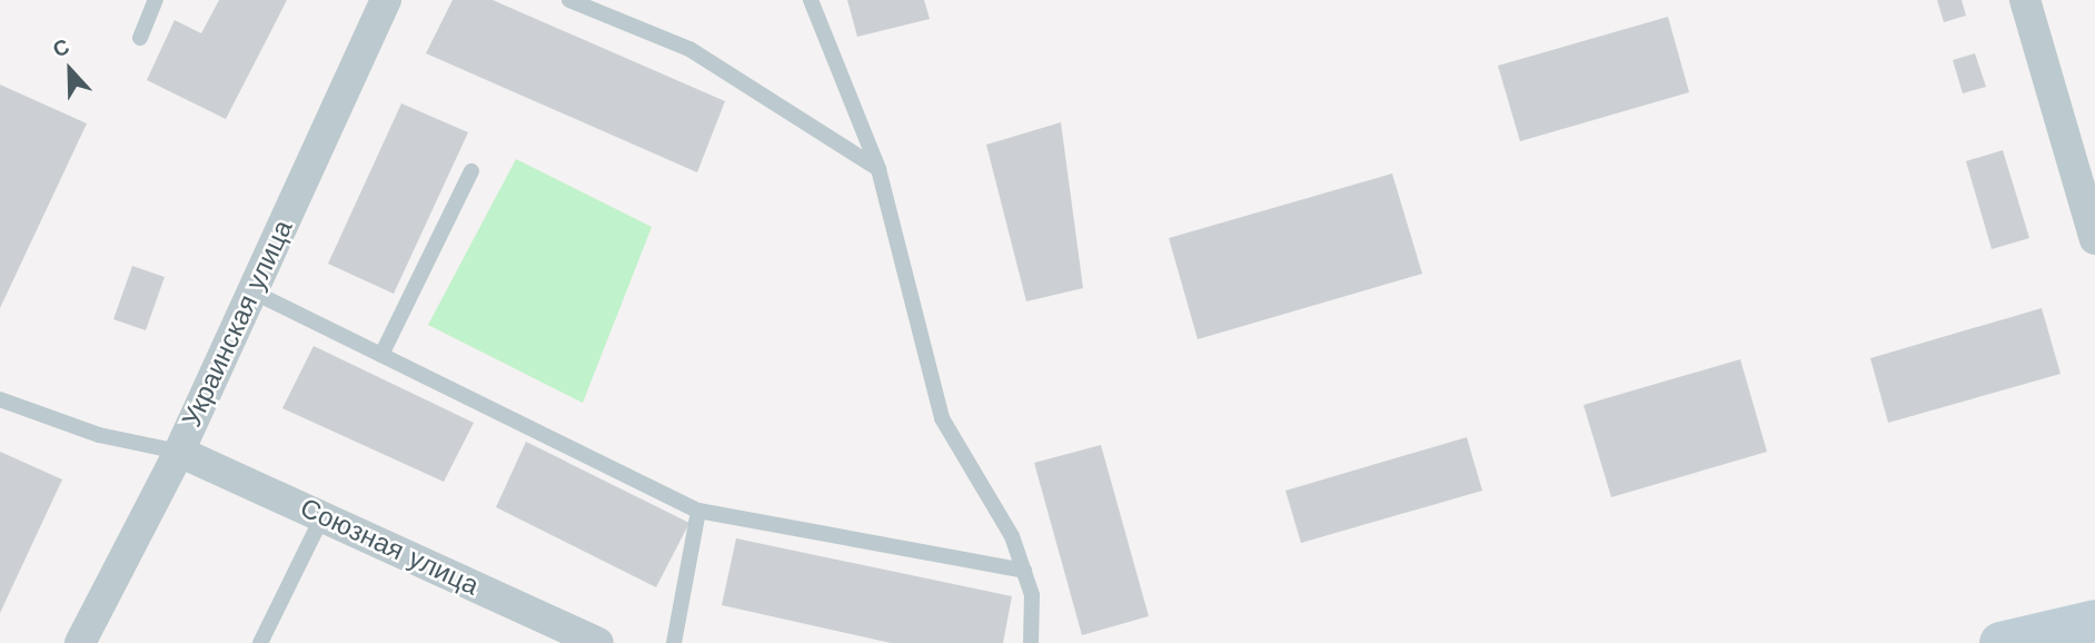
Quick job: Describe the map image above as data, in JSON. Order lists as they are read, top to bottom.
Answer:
{
  "streets": {
    "street": ["Украинская улица", "Союзная улица"]
  },
  "crossings": [
    ["Украинская улица", "Союзная улица"]
  ],
  "north": "top"
}
